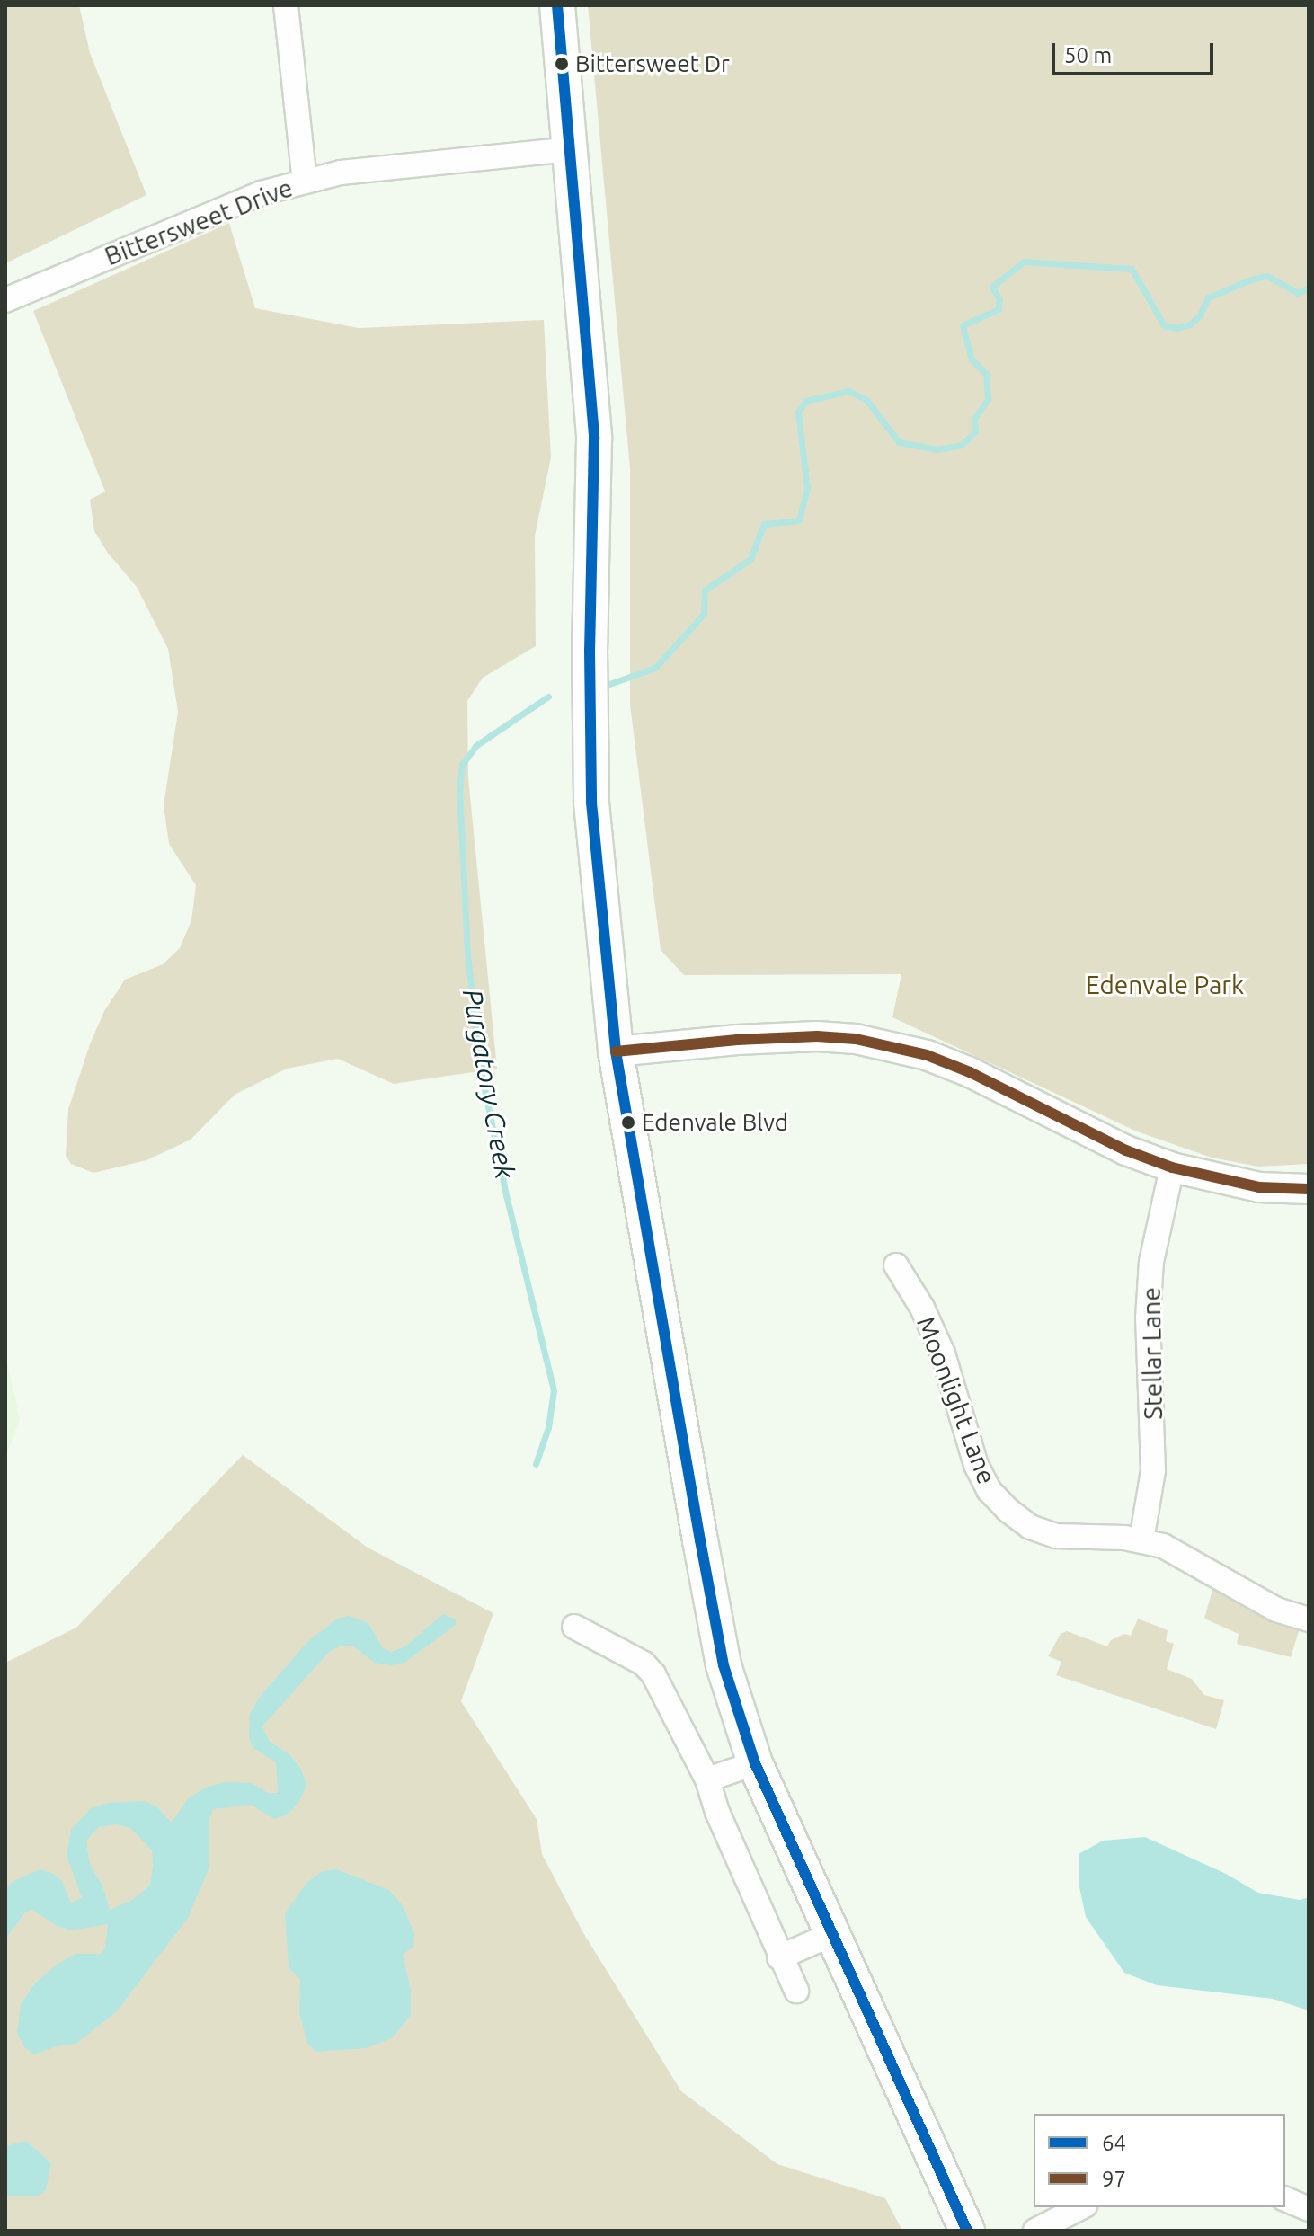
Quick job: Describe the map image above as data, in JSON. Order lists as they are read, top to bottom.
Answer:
{
  "streets": {
    "street": ["Bittersweet Drive", "Stellar Lane", "Moonlight Lane"]
  },
  "crossings": [
    ["Stellar Lane", "Moonlight Lane"]
  ],
  "water": ["Purgatory Creek"],
  "parks": ["Edenvale Park"],
  "places": ["Bittersweet Dr", "Edenvale Blvd"],
  "lines": ["transit line 64", "transit line 97"],
  "legend": ["64", "97"],
  "scale_bar": "50 m"
}
